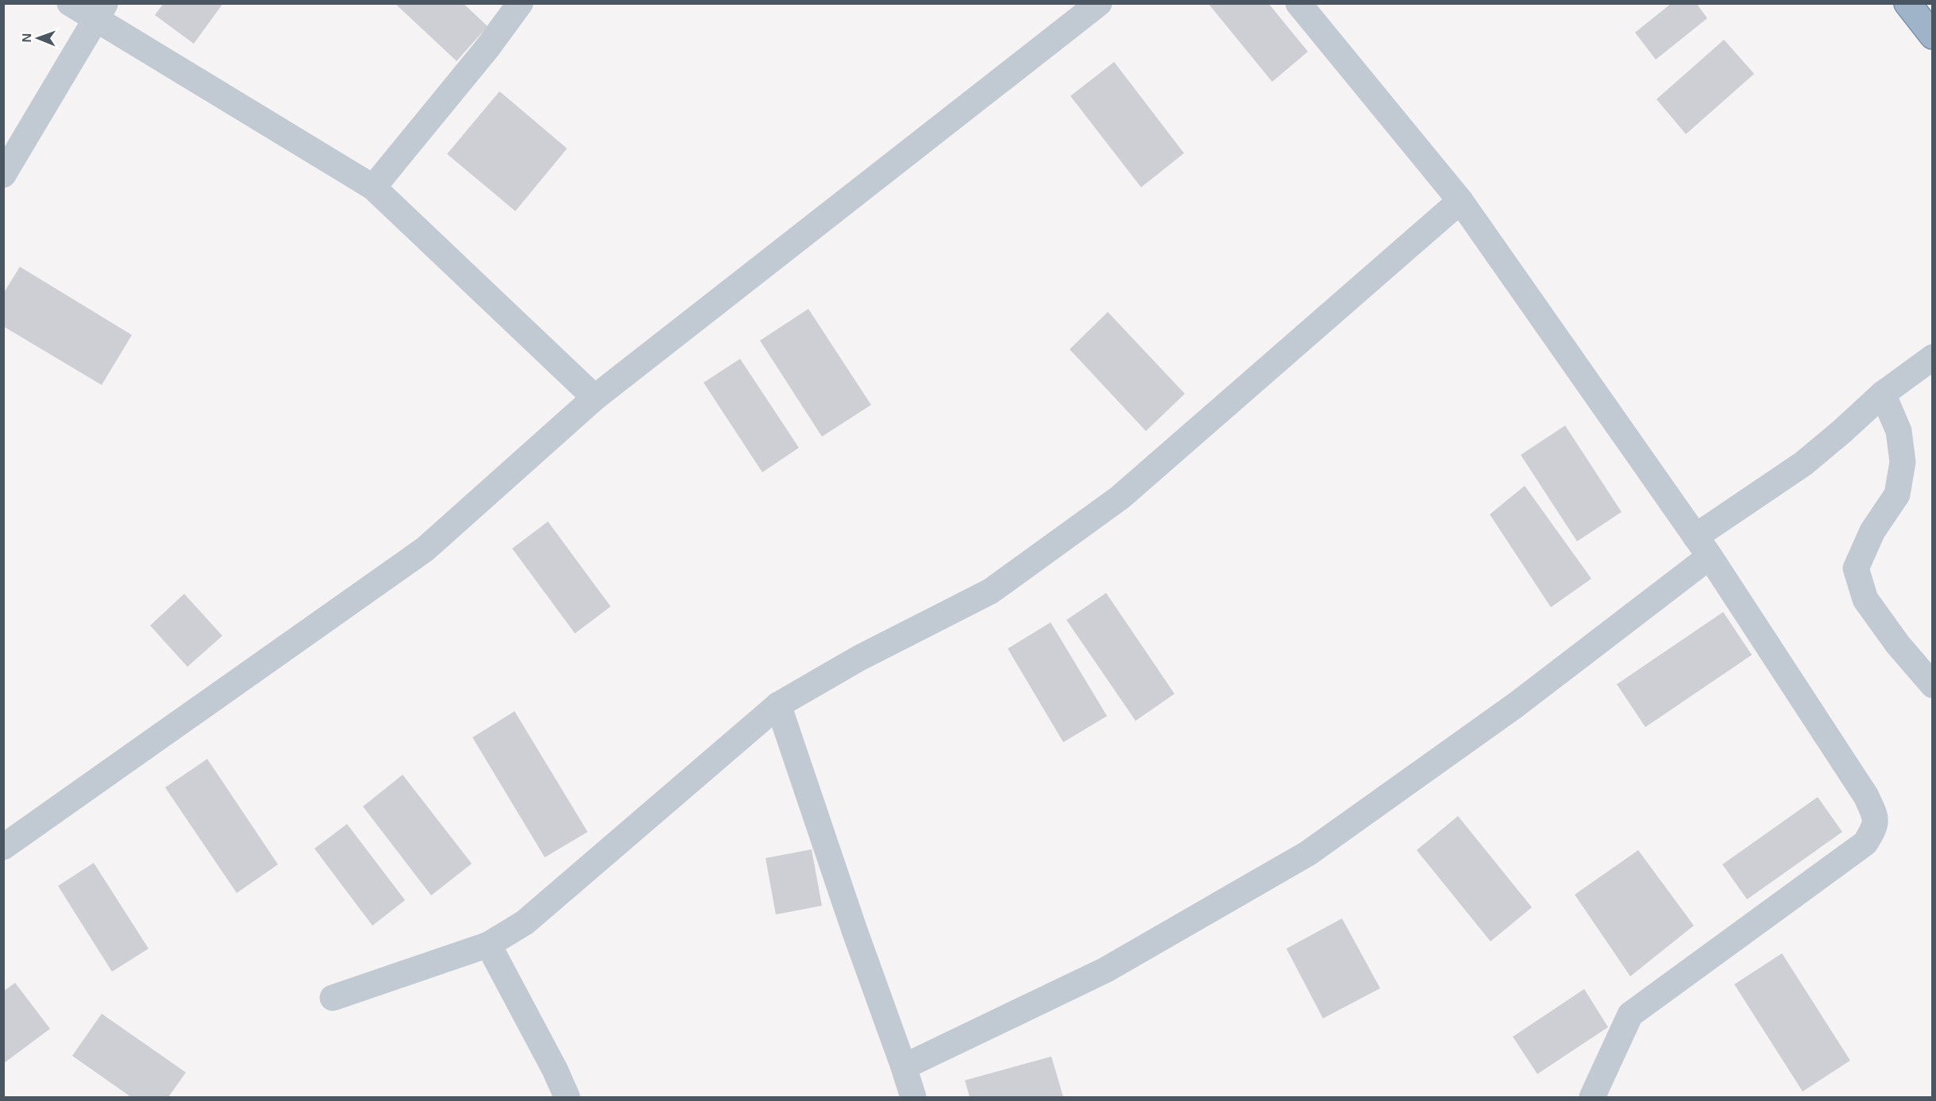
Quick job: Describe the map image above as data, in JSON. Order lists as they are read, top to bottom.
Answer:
{
  "north": "left"
}
